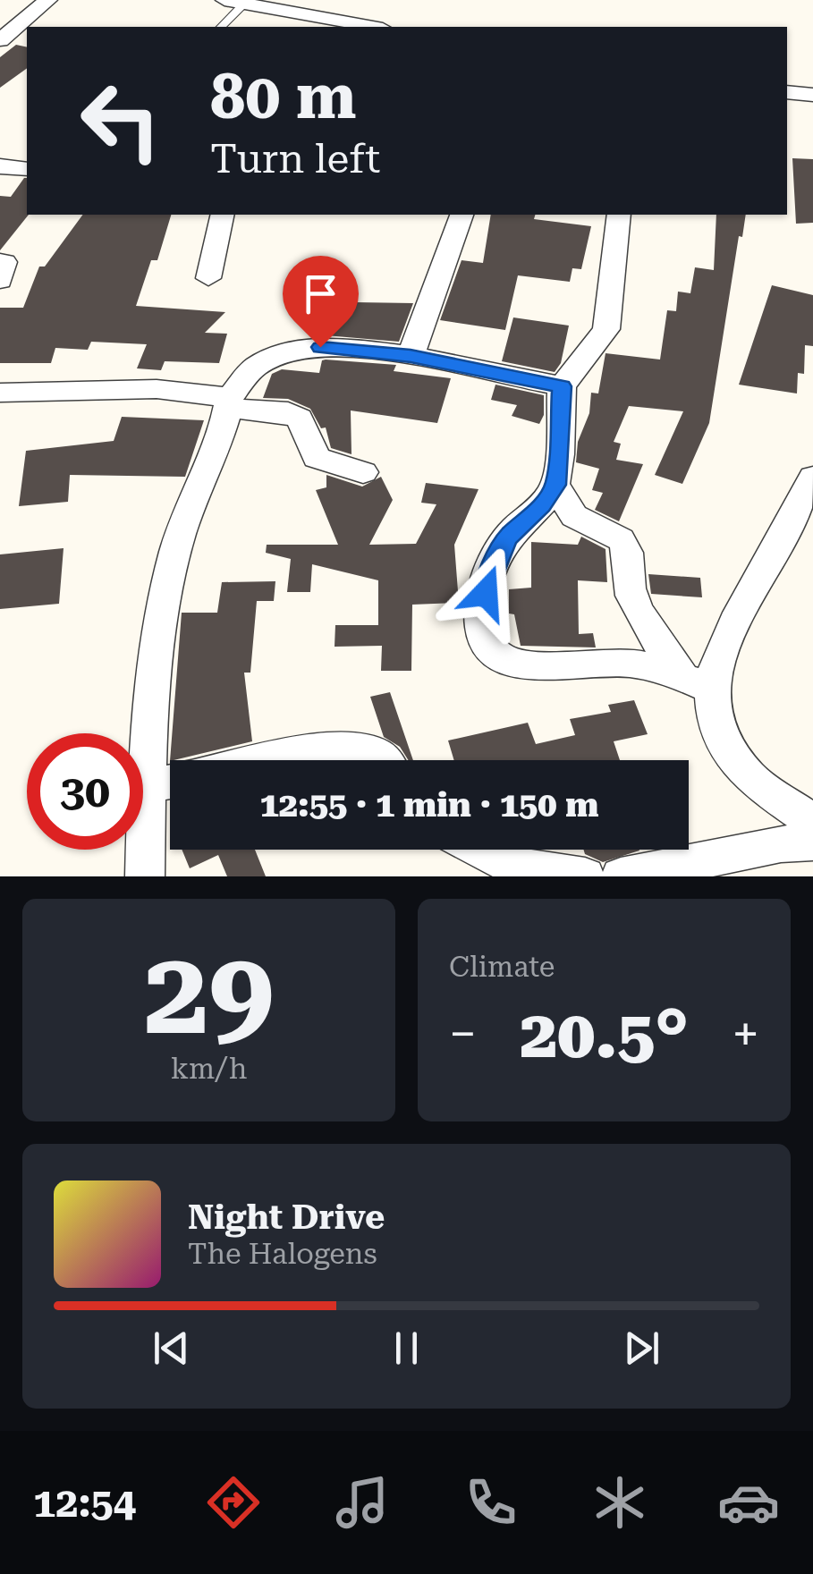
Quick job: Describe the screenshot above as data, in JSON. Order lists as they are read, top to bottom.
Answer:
{
  "page": {
    "turn": ["80 m", "Turn left"],
    "limit": "30",
    "trip": "12:55 · 1 min · 150 m",
    "tile": [
      ["29", "km/h"],
      "Climate"
    ],
    "heat": ["−", "20.5°", "+"],
    "song": ["Night Drive", "The Halogens"],
    "tabs": "12:54"
  }
}
